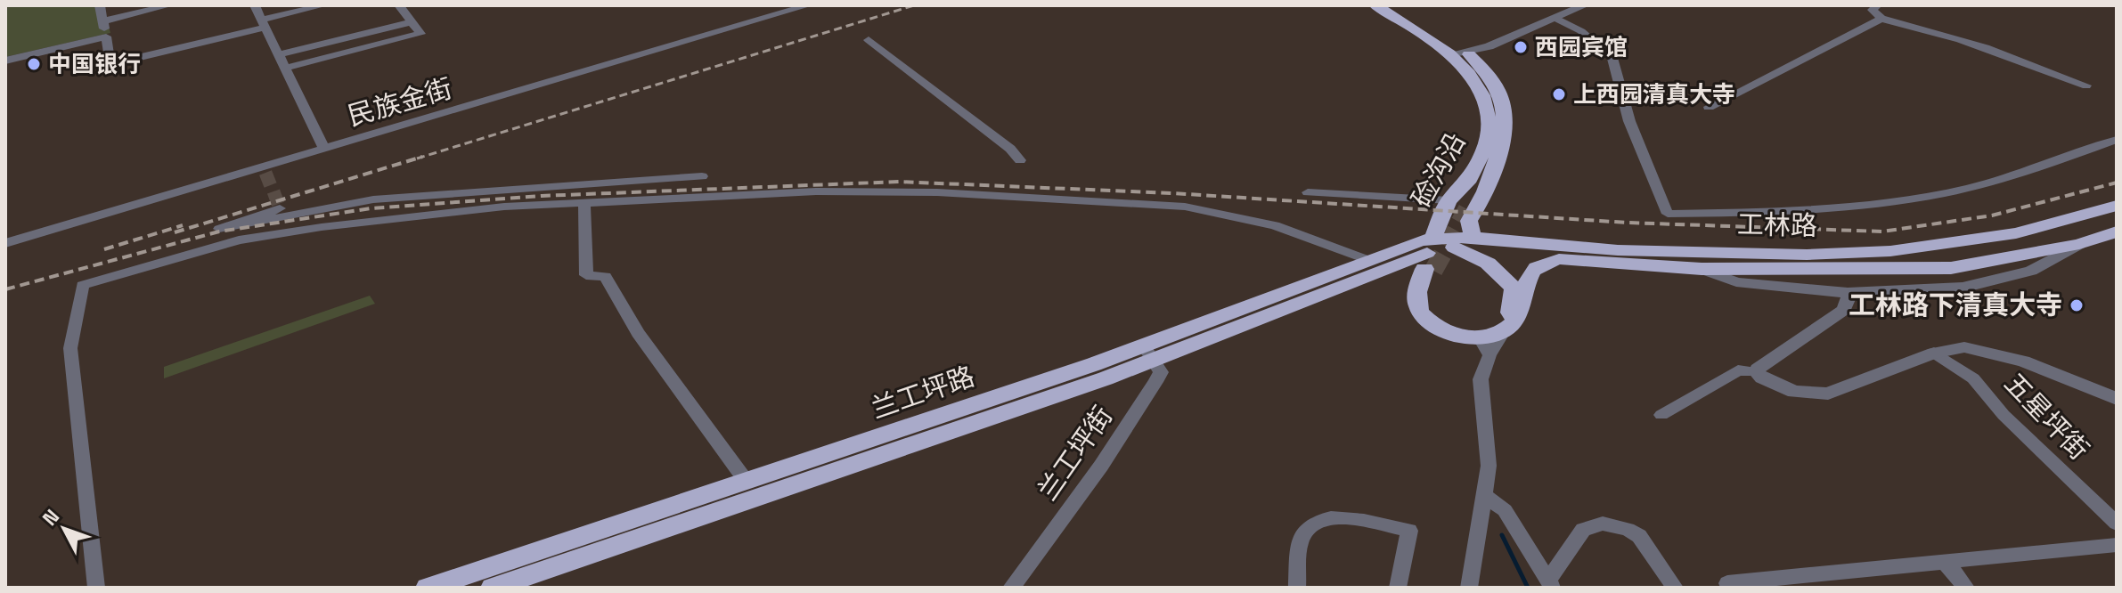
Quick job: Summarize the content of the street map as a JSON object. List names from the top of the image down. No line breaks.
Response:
{"streets":{"highway":["硷沟沿","工林路","兰工坪路"],"street":["民族金街","五星坪街","兰工坪街"]},"crossings":[["硷沟沿","工林路"],["硷沟沿","兰工坪路"],["工林路","兰工坪路"],["兰工坪路","兰工坪街"]],"places":["西园宾馆","中国银行","上西园清真大寺","工林路下清真大寺"],"north":"top left"}
